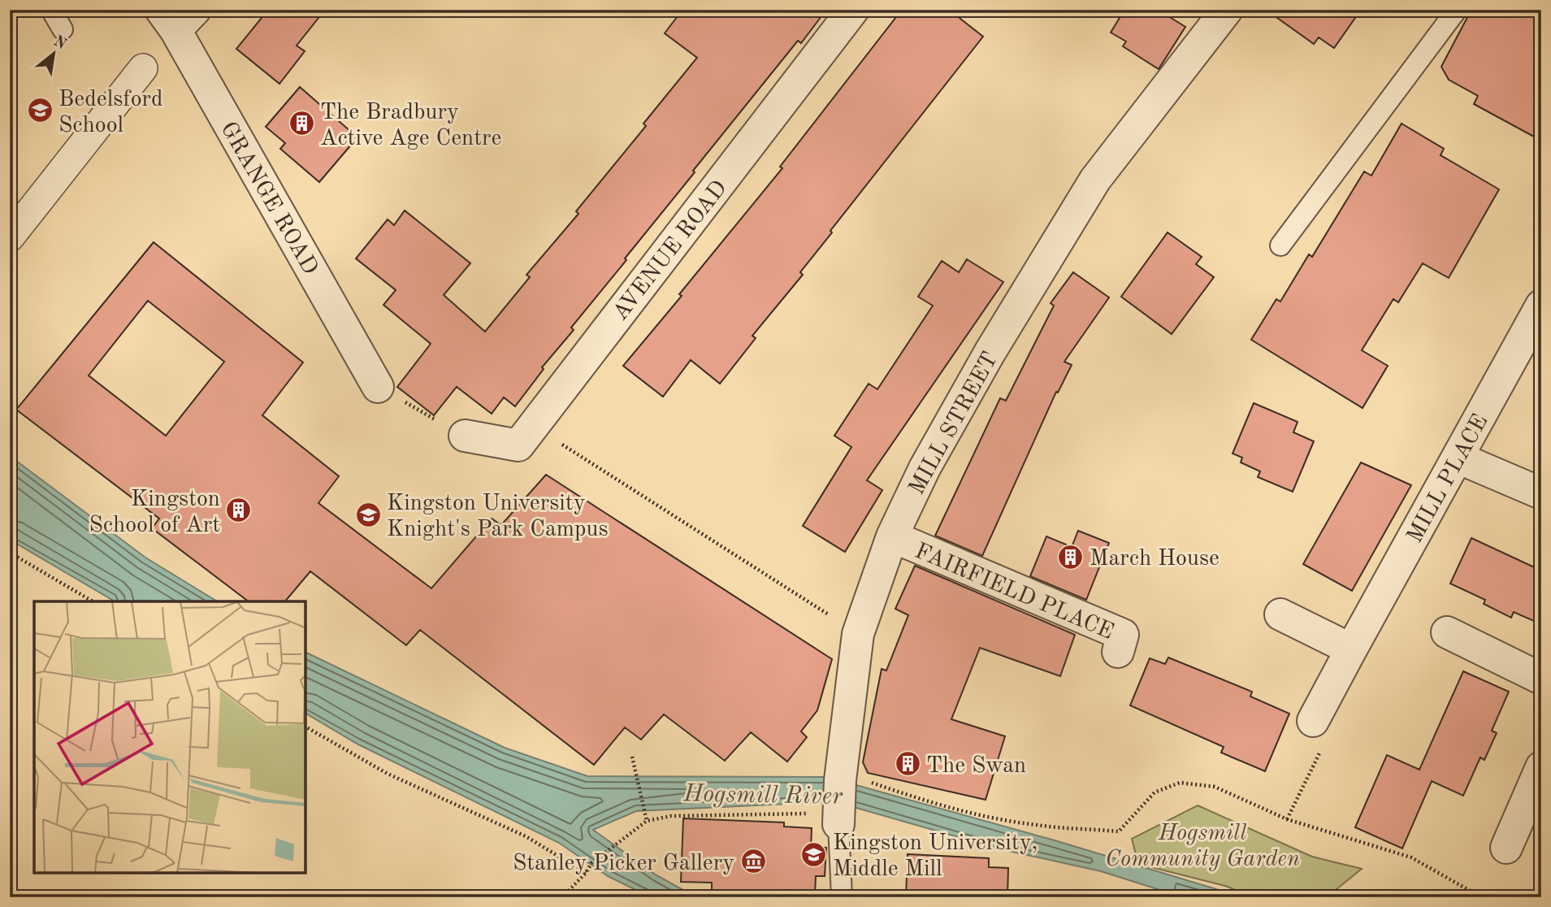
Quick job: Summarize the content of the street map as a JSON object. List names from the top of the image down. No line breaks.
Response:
{"streets":{"street":["GRANGE ROAD","AVENUE ROAD","MILL STREET","MILL PLACE","FAIRFIELD PLACE"]},"crossings":[["MILL STREET","FAIRFIELD PLACE"]],"water":["Hogsmill River"],"parks":["Hogsmill Community Garden"],"places":{"school or university":["Bedelsford School","Kingston University Knight's Park Campus","Kingston University, Middle Mill"],"building":["The Bradbury Active Age Centre","Kingston School of Art","March House","The Swan"],"museum":["Stanley Picker Gallery"]},"north":"top right"}
